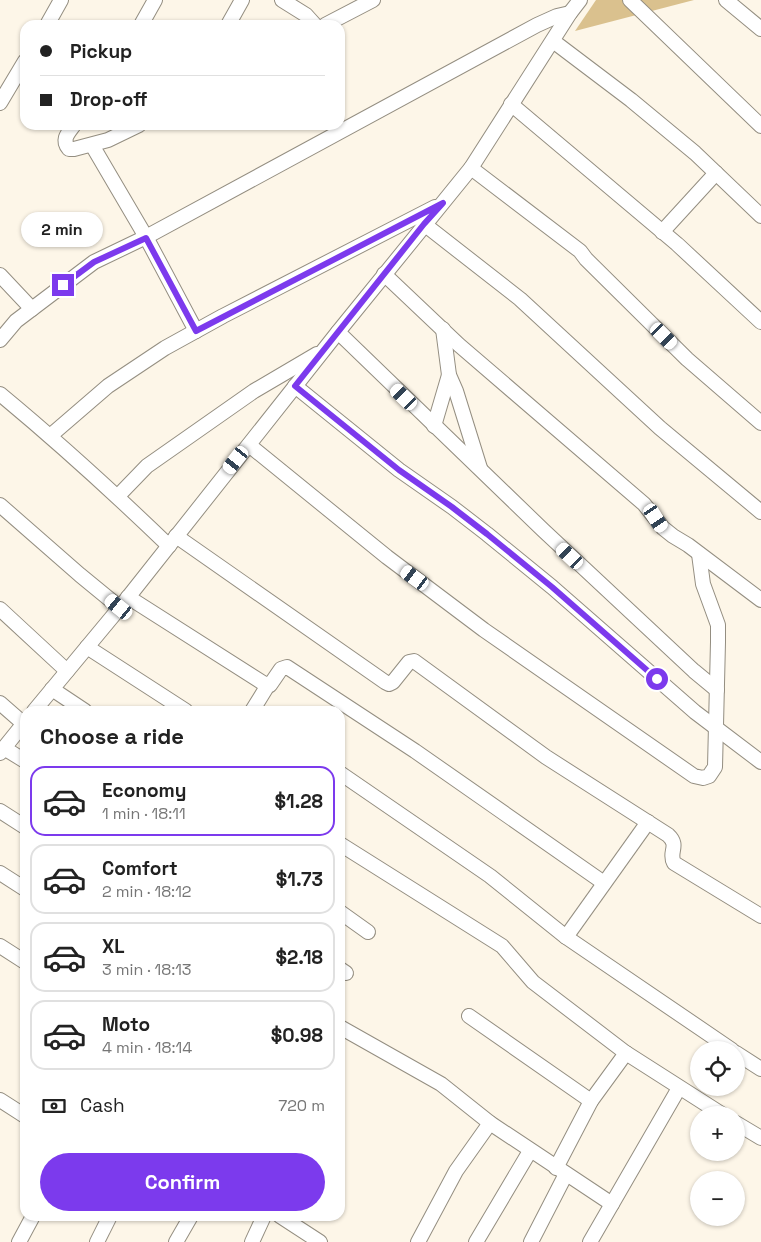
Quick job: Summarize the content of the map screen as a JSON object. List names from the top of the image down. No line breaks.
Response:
{"page":{"banner":["Pickup","Drop-off"],"bubble":"2 min","heading":"Choose a ride","list":[{"name":"Economy","note":"1 min · 18:11","value":"$1.28"},{"name":"Comfort","note":"2 min · 18:12","value":"$1.73"},{"name":"XL","note":"3 min · 18:13","value":"$2.18"},{"name":"Moto","note":"4 min · 18:14","value":"$0.98"}],"map_buttons":["+","−"],"pay":["Cash","720 m"],"buttons":"Confirm"}}
